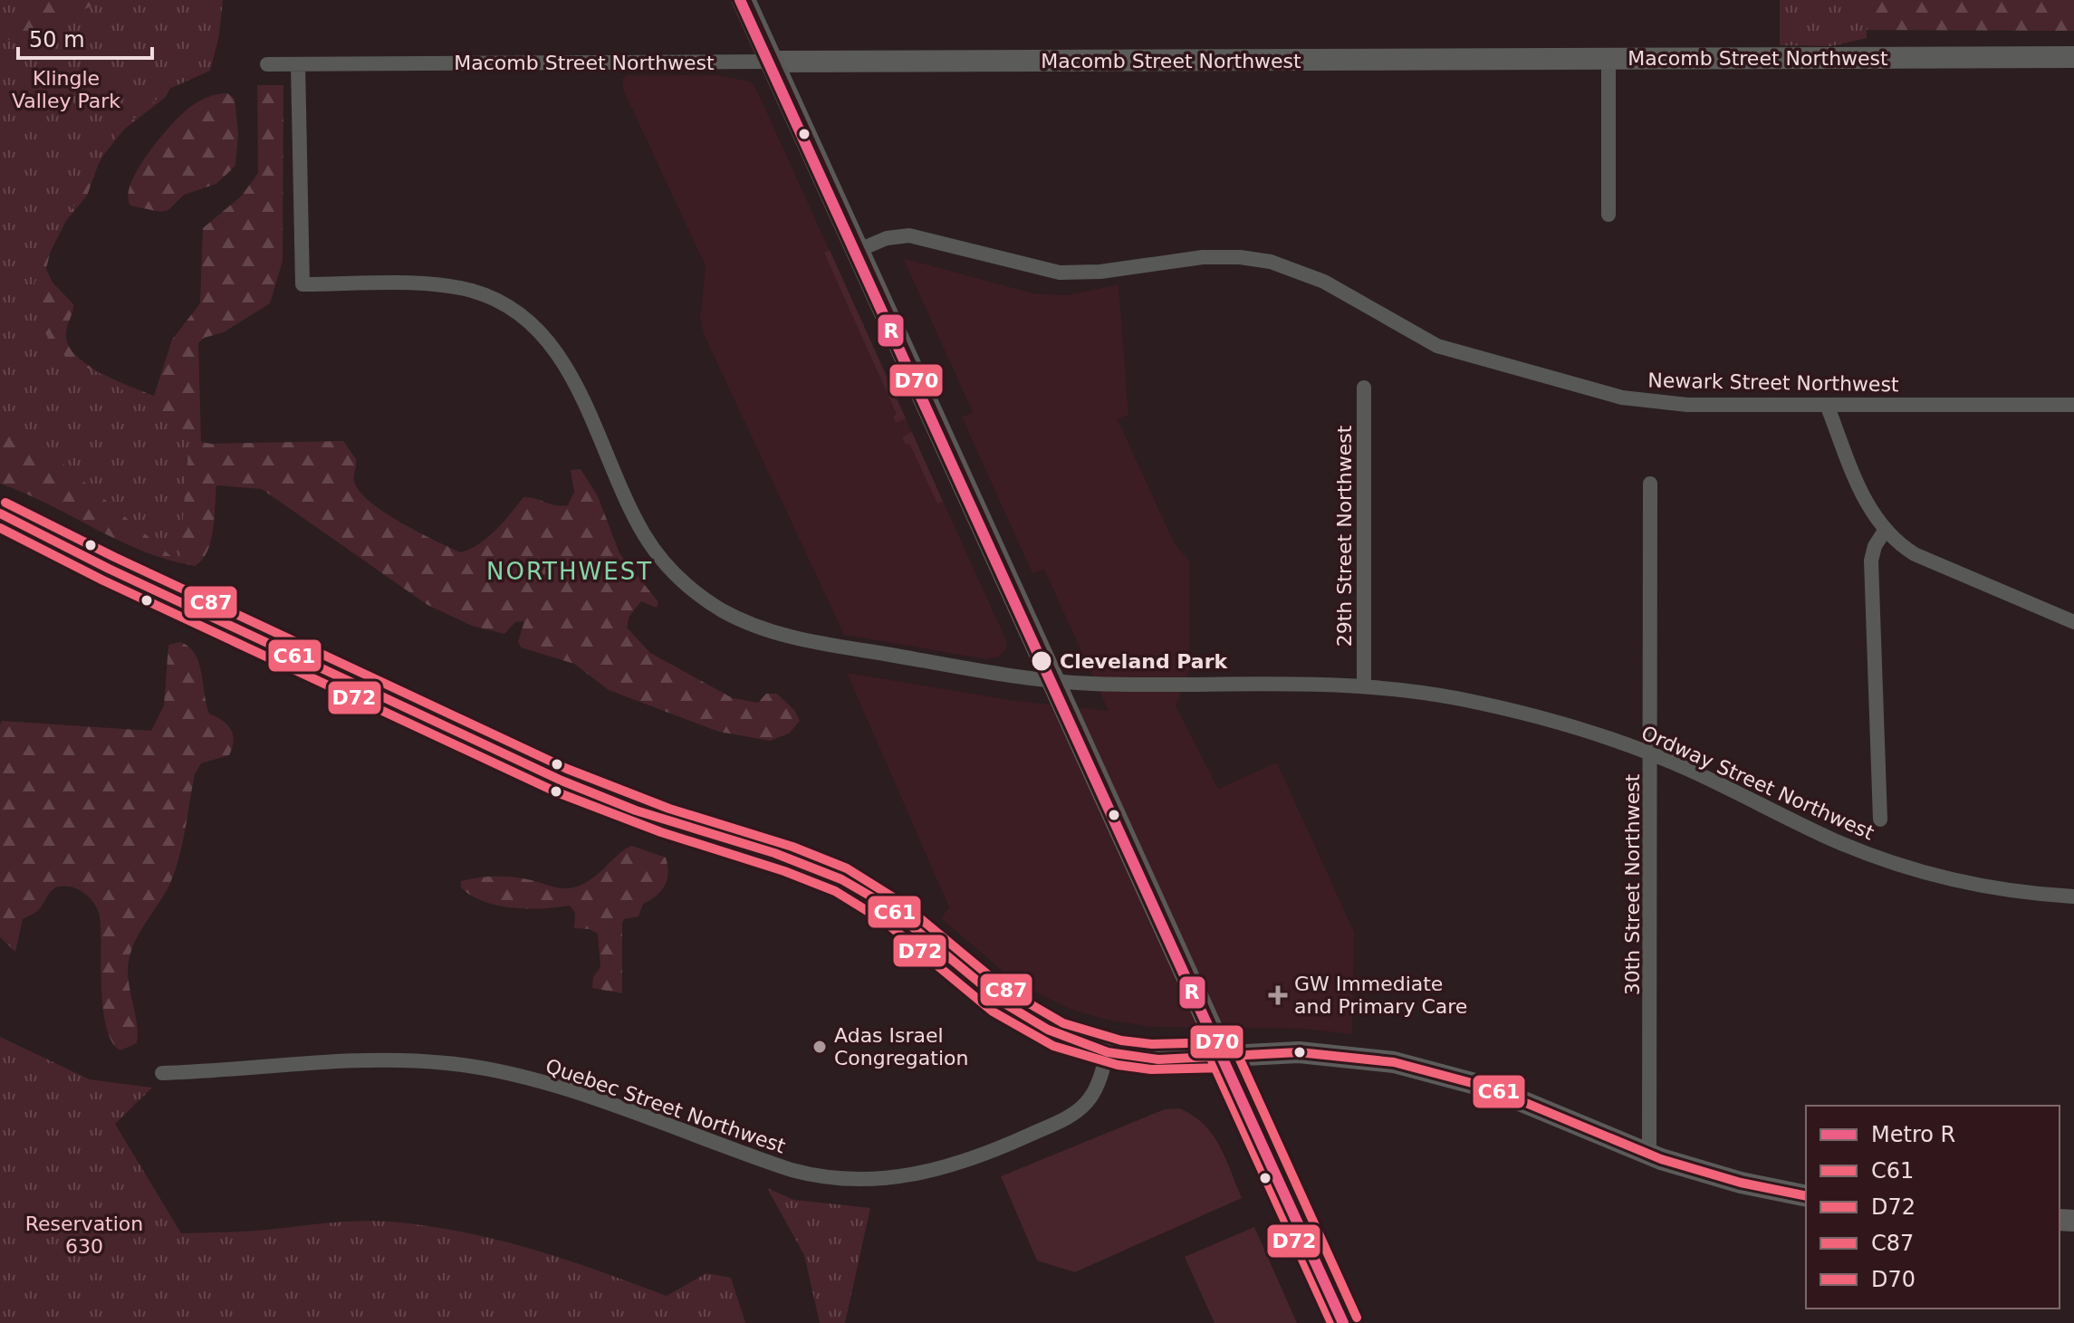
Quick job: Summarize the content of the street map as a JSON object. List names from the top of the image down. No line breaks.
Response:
{"streets":{"street":["Macomb Street Northwest","Newark Street Northwest","29th Street Northwest","Ordway Street Northwest","30th Street Northwest","Quebec Street Northwest"]},"crossings":[["Macomb Street Northwest","Ordway Street Northwest"],["29th Street Northwest","Ordway Street Northwest"],["Ordway Street Northwest","30th Street Northwest"]],"districts":["NORTHWEST"],"parks":["Klingle Valley Park","Reservation 630"],"places":{"other":["Cleveland Park","Adas Israel Congregation"],"health":["GW Immediate and Primary Care"]},"lines":["metro line R","transit line D70","transit line C87","transit line C61","transit line D72"],"legend":["Metro R","C61","D72","C87","D70"],"scale_bar":"50 m"}
